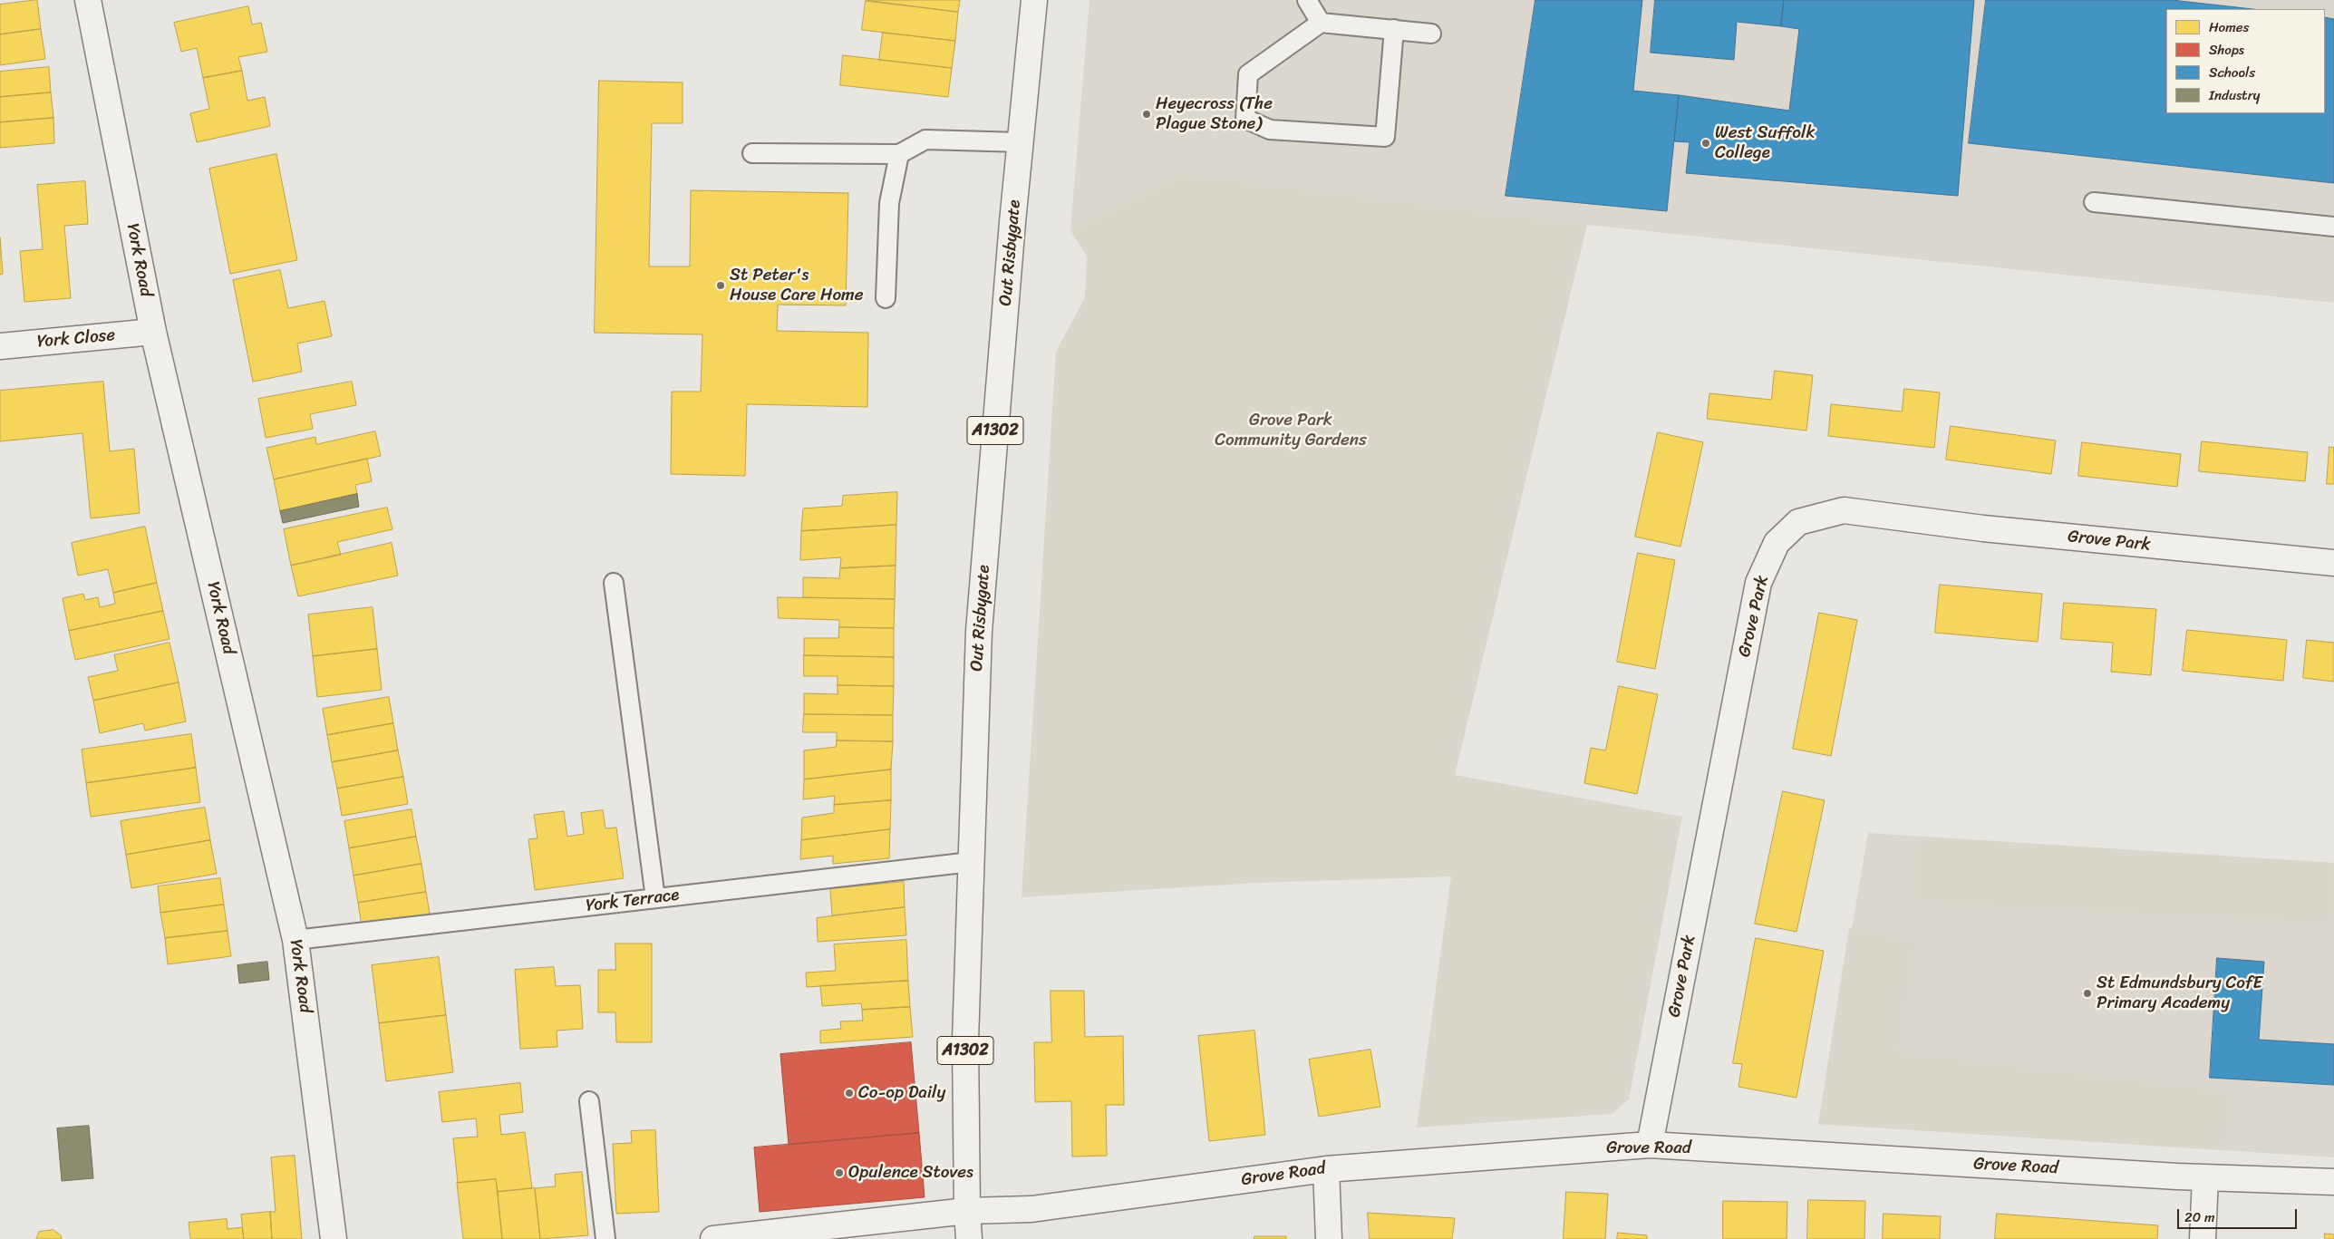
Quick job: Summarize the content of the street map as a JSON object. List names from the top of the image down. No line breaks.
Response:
{"streets":{"street":["Out Risbygate","York Road","York Close","A1302","Grove Park","Grove Road"],"lane":["York Terrace"]},"crossings":[["Out Risbygate","York Terrace"],["Out Risbygate","Grove Road"],["York Road","York Close"],["York Road","York Terrace"],["Grove Park","Grove Road"]],"parks":["Grove Park Community Gardens"],"places":["Heyecross (The Plague Stone)","West Suffolk College","St Peter's House Care Home","St Edmundsbury CofE Primary Academy","Co-op Daily","Opulence Stoves"],"legend":["Homes","Shops","Schools","Industry"],"scale_bar":"20 m"}
